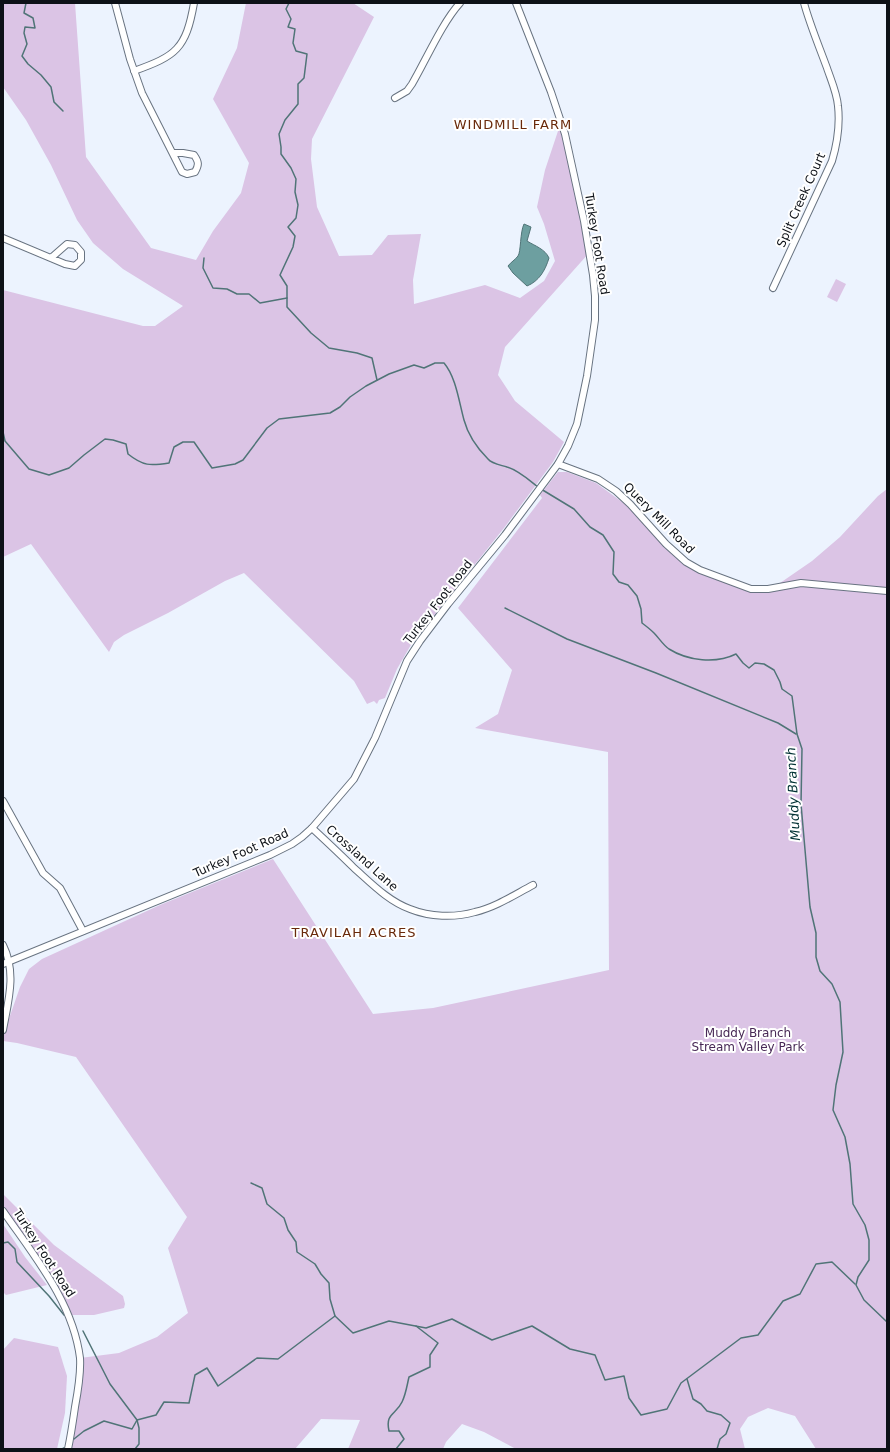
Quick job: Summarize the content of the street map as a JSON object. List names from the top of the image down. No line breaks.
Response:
{"streets":{"street":["Split Creek Court","Turkey Foot Road","Query Mill Road","Crossland Lane"]},"crossings":[["Turkey Foot Road","Query Mill Road"],["Turkey Foot Road","Crossland Lane"]],"districts":["WINDMILL FARM","TRAVILAH ACRES"],"water":["Muddy Branch"],"parks":["Muddy Branch Stream Valley Park"]}
